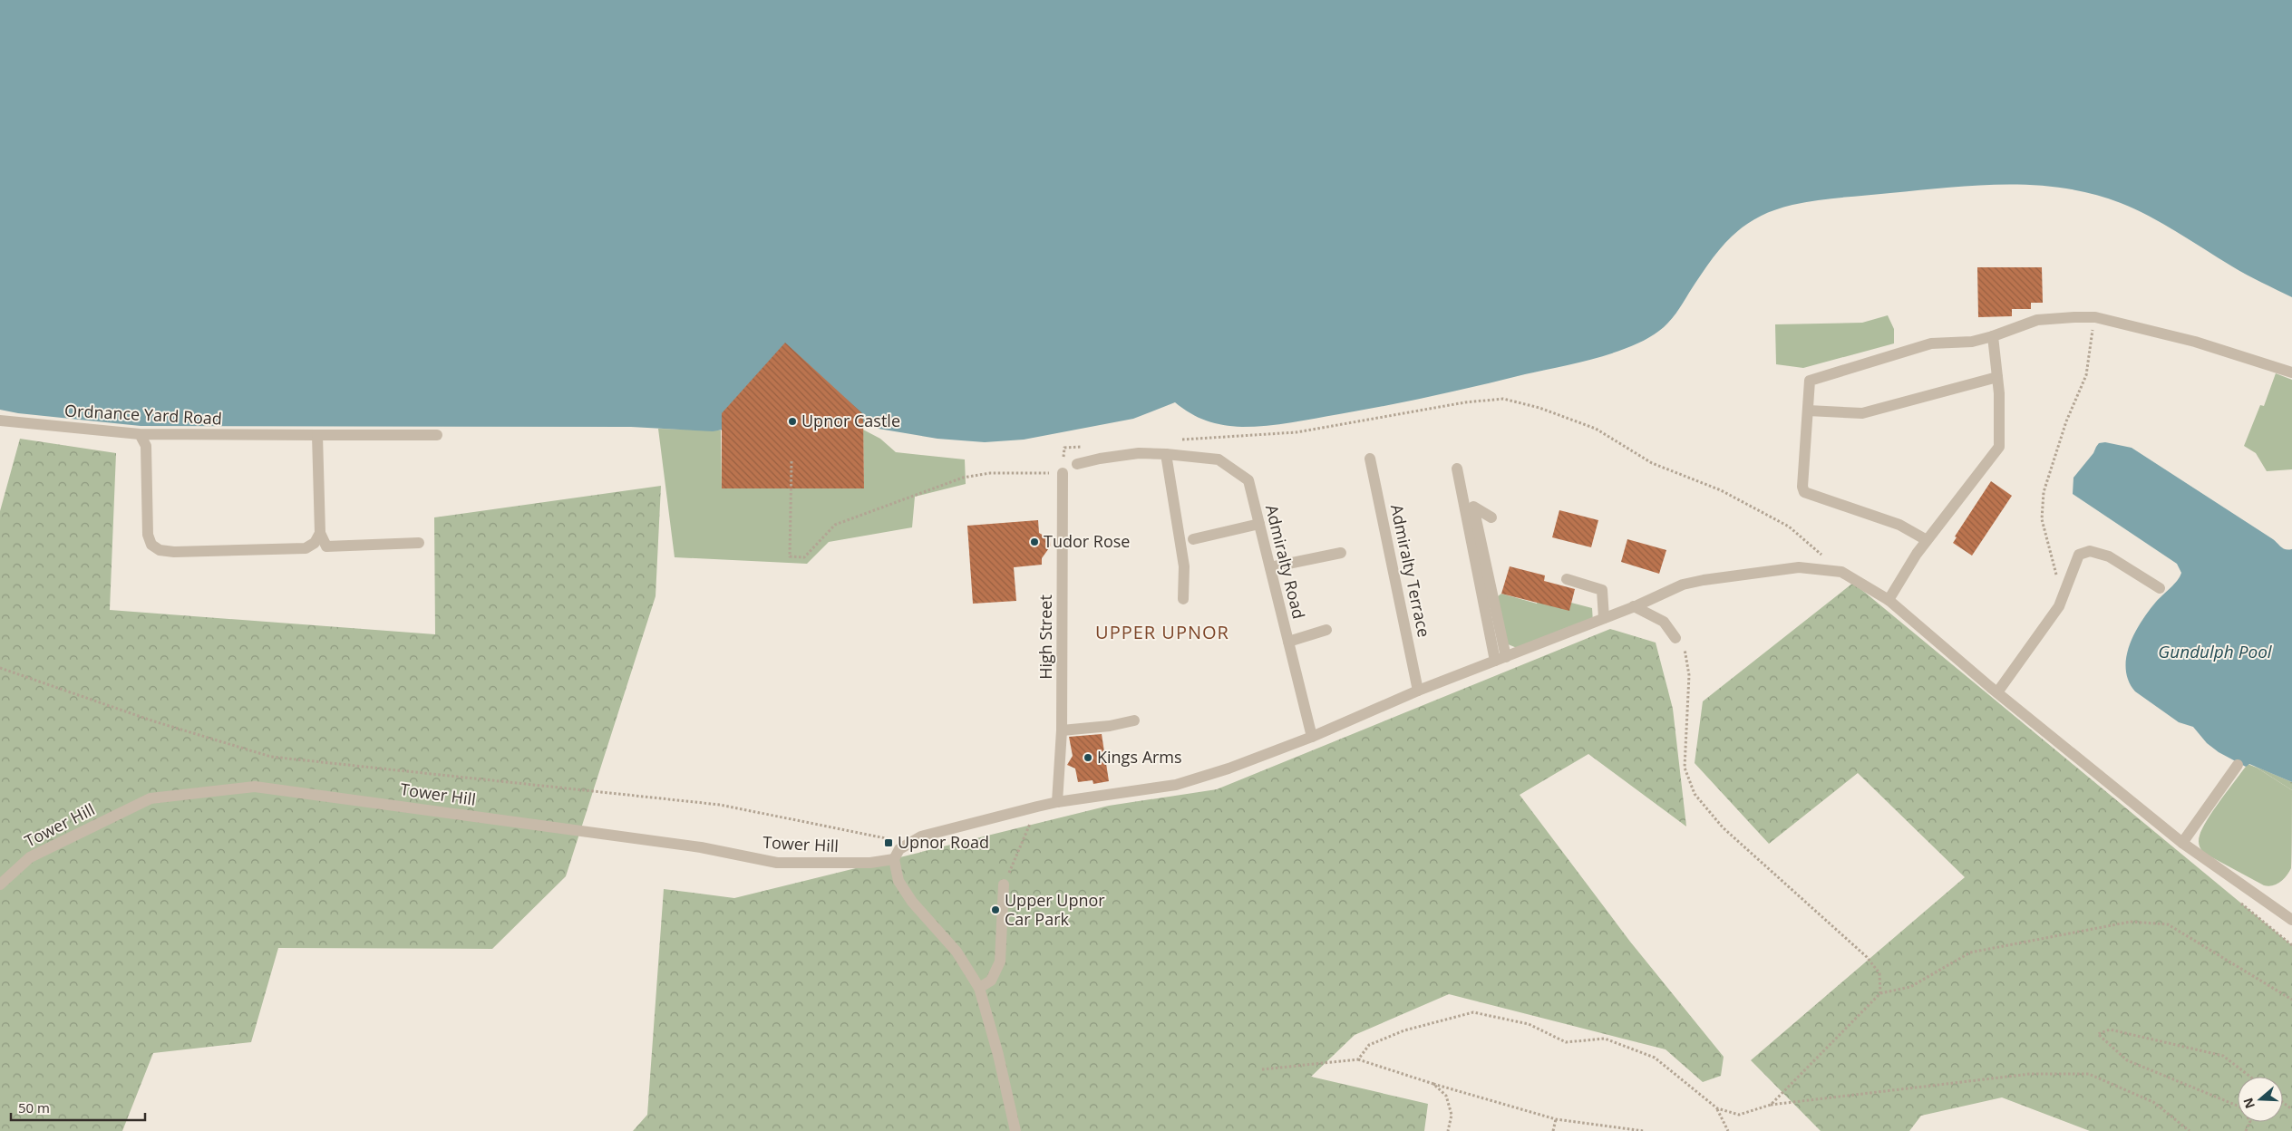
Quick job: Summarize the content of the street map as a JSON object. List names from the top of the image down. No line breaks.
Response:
{"streets":{"street":["Ordnance Yard Road","Admiralty Road","Admiralty Terrace","High Street","Tower Hill"]},"districts":["UPPER UPNOR"],"water":["Gundulph Pool"],"places":{"other":["Upnor Castle","Tudor Rose","Kings Arms","Upper Upnor Car Park"],"transit":["Upnor Road"]},"scale_bar":"50 m","north":"left"}
